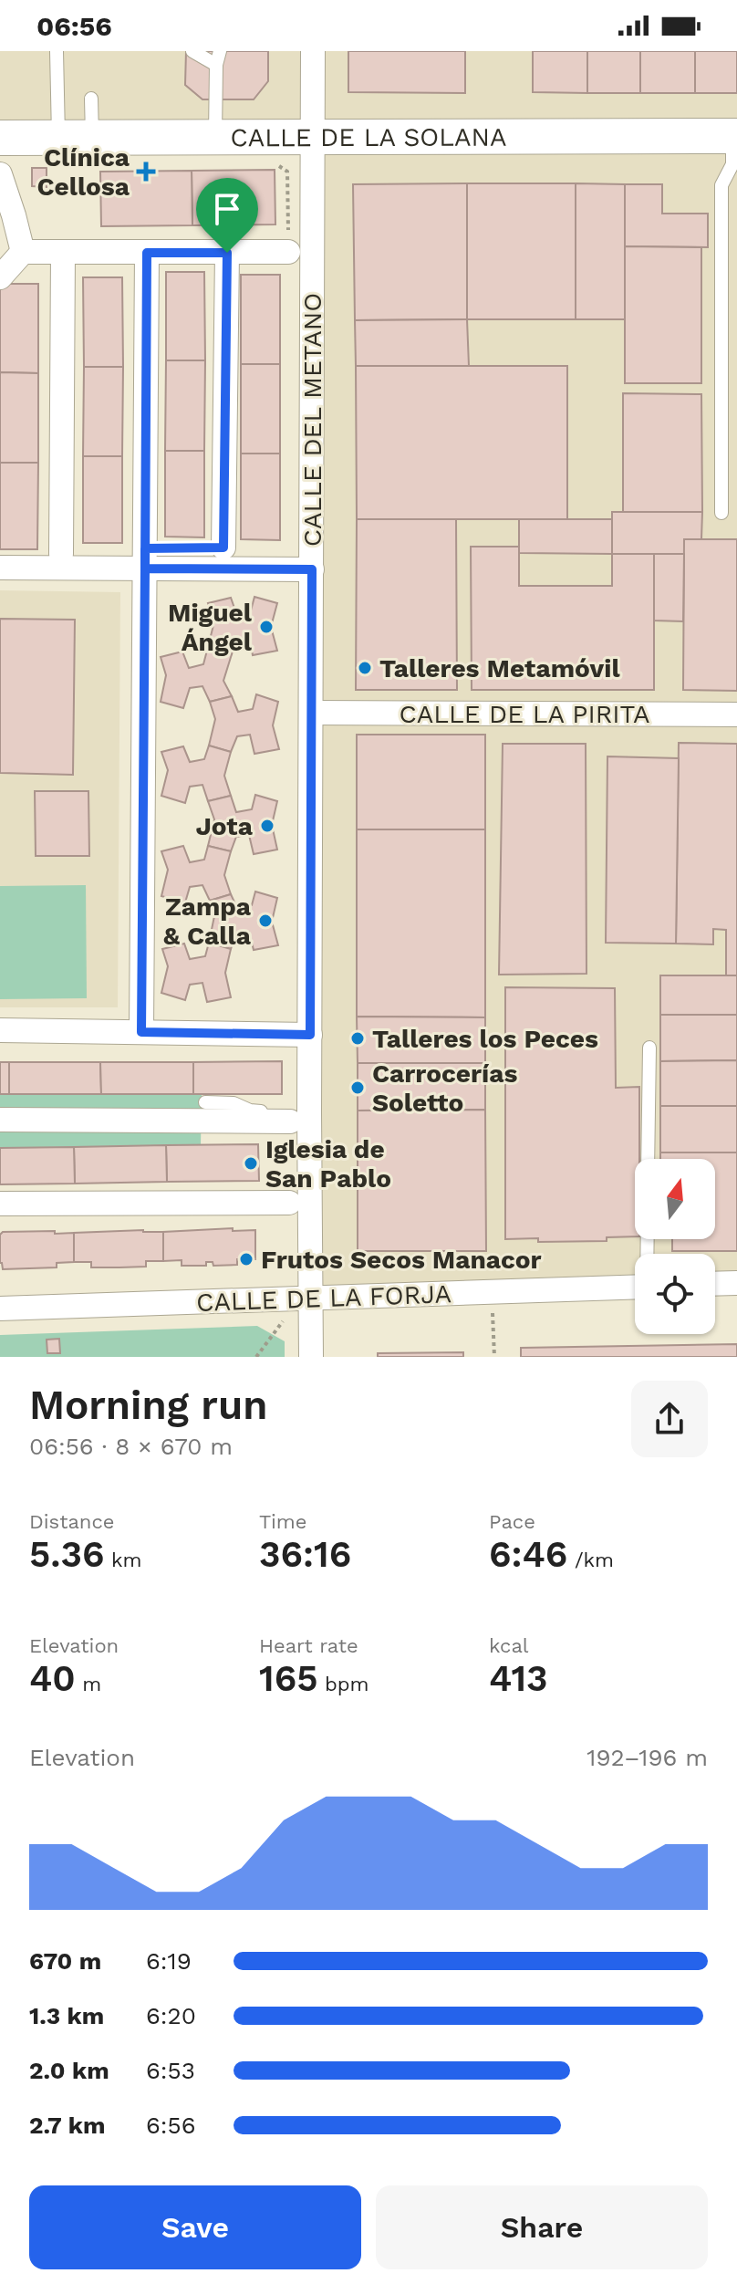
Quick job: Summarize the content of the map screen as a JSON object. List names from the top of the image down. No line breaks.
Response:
{"streets":{"street":["CALLE DE LA SOLANA","CALLE DEL METANO","CALLE DE LA PIRITA","CALLE DE LA FORJA"]},"crossings":[["CALLE DE LA SOLANA","CALLE DEL METANO"],["CALLE DEL METANO","CALLE DE LA PIRITA"],["CALLE DEL METANO","CALLE DE LA FORJA"]],"places":{"health":["Clínica Cellosa"],"other":["Miguel Ángel","Talleres Metamóvil","Jota","Zampa & Calla","Talleres los Peces","Carrocerías Soletto","Iglesia de San Pablo","Frutos Secos Manacor"]},"north":"top","page":{"status":"06:56","heading":["Morning run","06:56 · 8 × 670 m"],"stats":[["Distance","5.36 km"],["Time","36:16"],["Pace","6:46 /km"],["Elevation","40 m"],["Heart rate","165 bpm"],["kcal","413"]],"chart":["Elevation","192–196 m"],"list":[{"name":"670 m","note":"6:19"},{"name":"1.3 km","note":"6:20"},{"name":"2.0 km","note":"6:53"},{"name":"2.7 km","note":"6:56"}],"buttons":["Save","Share"]}}
